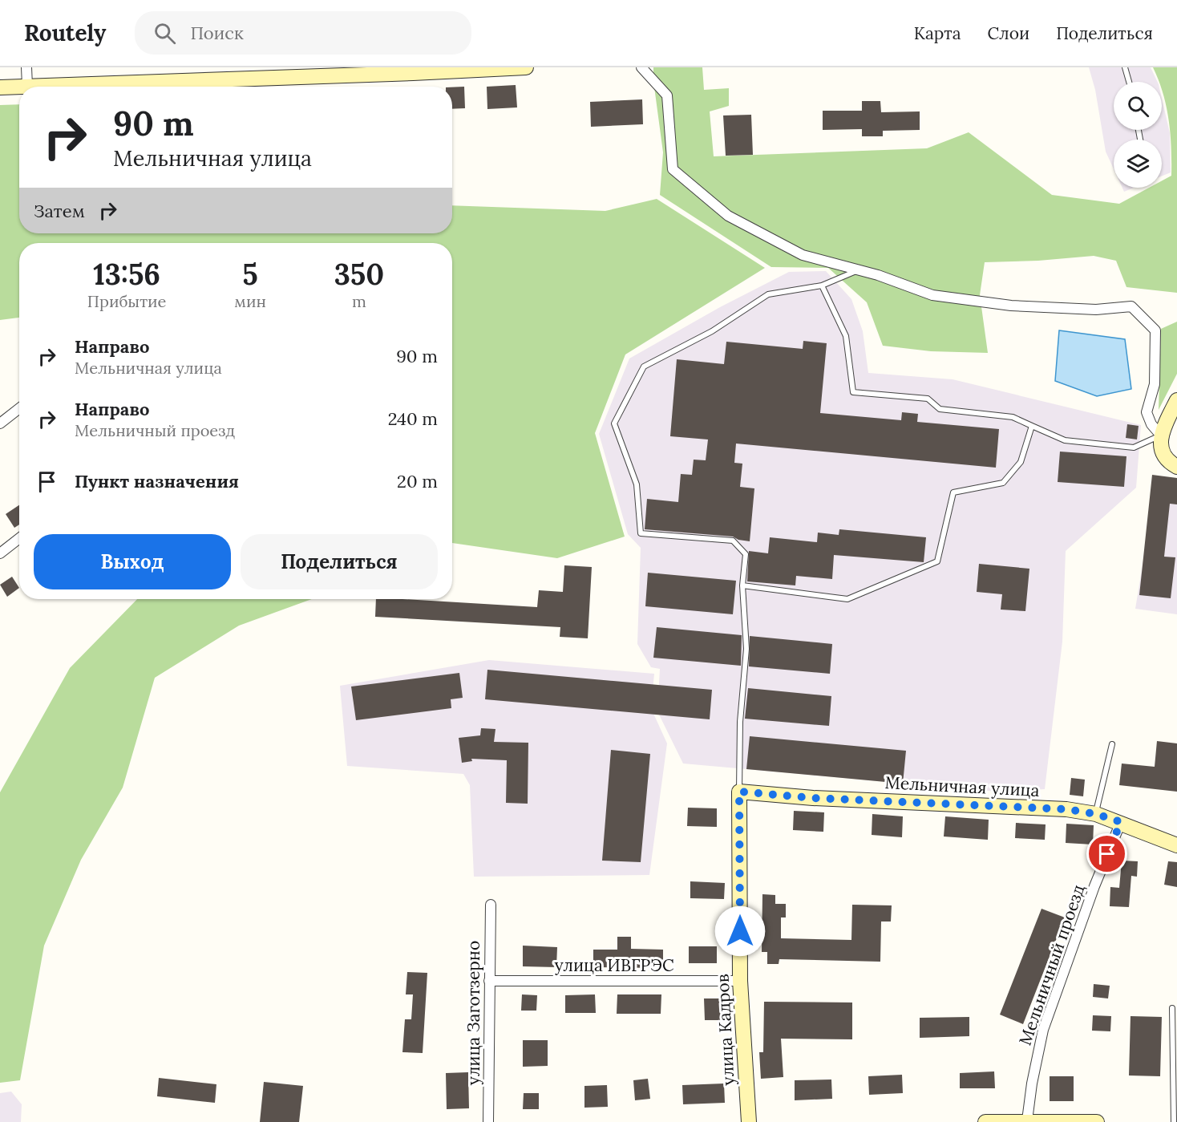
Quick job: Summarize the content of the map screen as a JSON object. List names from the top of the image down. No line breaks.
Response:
{"streets":{"street":["Мельничная улица","Мельничный проезд","улица ИВГРЭС","улица Заготзерно","улица Кадров"]},"crossings":[["Мельничная улица","Мельничный проезд"],["Мельничная улица","улица Кадров"],["улица ИВГРЭС","улица Заготзерно"],["улица ИВГРЭС","улица Кадров"]],"page":{"header":"Routely","search":"Поиск","nav":["Карта","Слои","Поделиться"],"turn":["90 m","Мельничная улица"],"then":"Затем","eta":["13:56","Прибытие","5","мин","350","m"],"list":[{"name":"Направо","note":"Мельничная улица","value":"90 m"},{"name":"Направо","note":"Мельничный проезд","value":"240 m"},{"name":"Пункт назначения","value":"20 m"}],"buttons":["Выход","Поделиться"]}}
